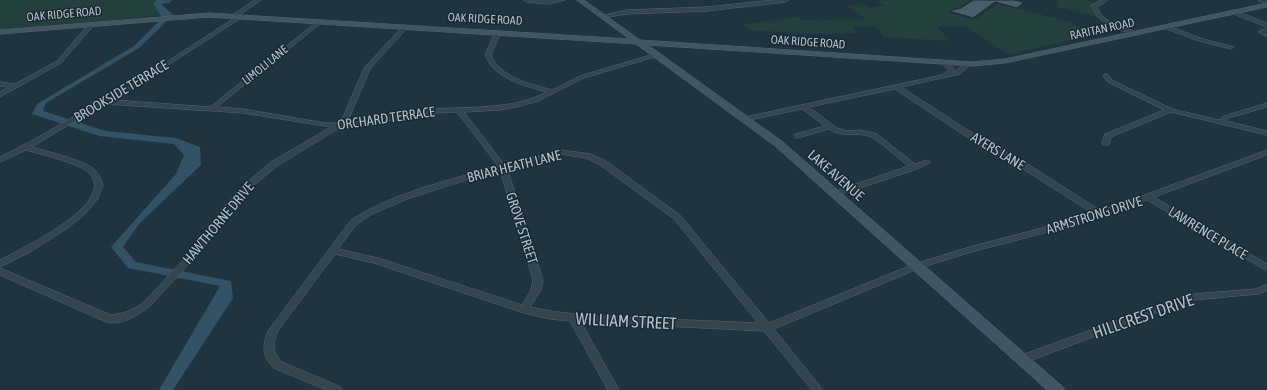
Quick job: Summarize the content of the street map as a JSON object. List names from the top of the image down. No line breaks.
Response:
{"streets":{"street":["OAK RIDGE ROAD","RARITAN ROAD","LIMOLI LANE","BROOKSIDE TERRACE","ORCHARD TERRACE","AYERS LANE","BRIAR HEATH LANE","LAKE AVENUE","ARMSTRONG DRIVE","HAWTHORNE DRIVE","GROVE STREET","LAWRENCE PLACE","HILLCREST DRIVE","WILLIAM STREET"]},"crossings":[["OAK RIDGE ROAD","RARITAN ROAD"],["OAK RIDGE ROAD","LIMOLI LANE"],["OAK RIDGE ROAD","BROOKSIDE TERRACE"],["OAK RIDGE ROAD","LAKE AVENUE"],["OAK RIDGE ROAD","HAWTHORNE DRIVE"],["RARITAN ROAD","AYERS LANE"],["RARITAN ROAD","LAKE AVENUE"],["LIMOLI LANE","ORCHARD TERRACE"],["BROOKSIDE TERRACE","ORCHARD TERRACE"],["ORCHARD TERRACE","LAKE AVENUE"],["ORCHARD TERRACE","HAWTHORNE DRIVE"],["ORCHARD TERRACE","GROVE STREET"],["AYERS LANE","ARMSTRONG DRIVE"],["BRIAR HEATH LANE","GROVE STREET"],["BRIAR HEATH LANE","WILLIAM STREET"],["LAKE AVENUE","ARMSTRONG DRIVE"],["LAKE AVENUE","HILLCREST DRIVE"],["LAKE AVENUE","WILLIAM STREET"],["ARMSTRONG DRIVE","LAWRENCE PLACE"],["ARMSTRONG DRIVE","WILLIAM STREET"],["GROVE STREET","WILLIAM STREET"]]}
